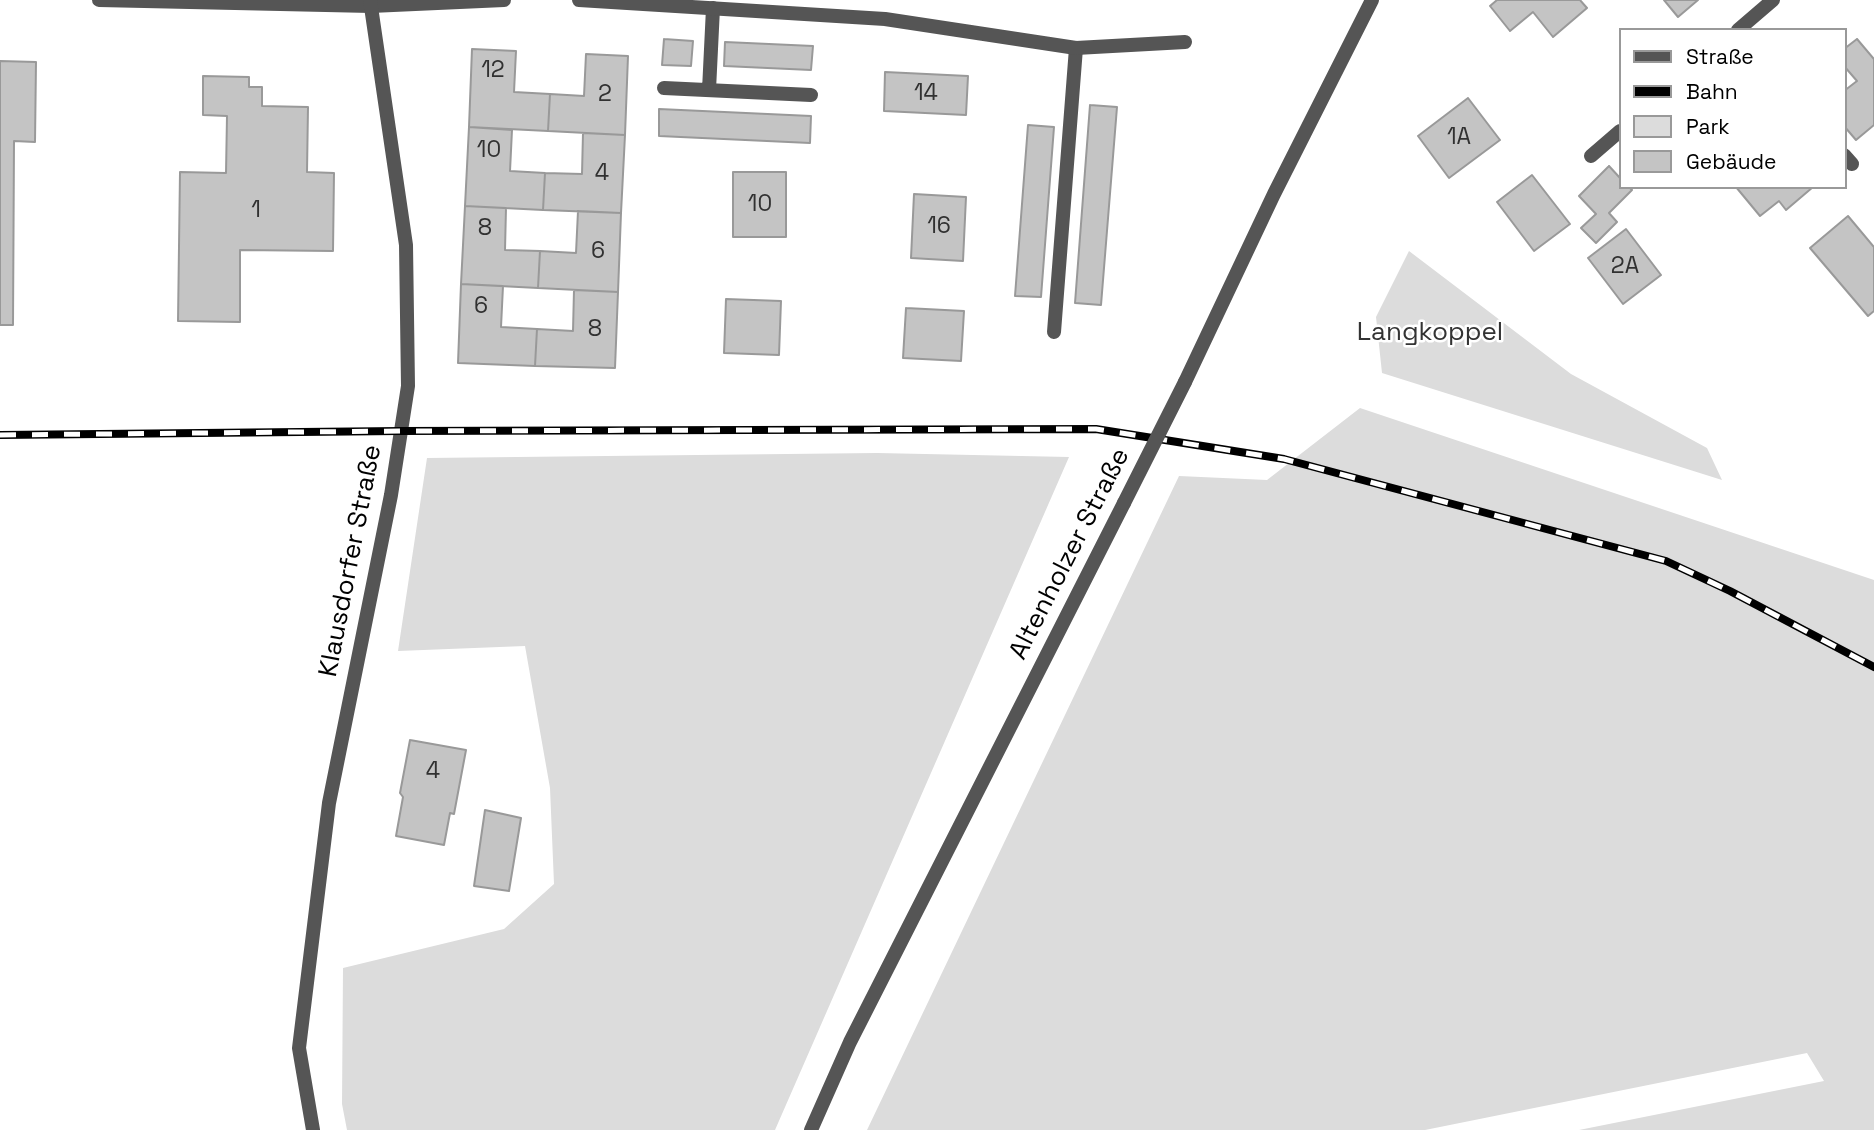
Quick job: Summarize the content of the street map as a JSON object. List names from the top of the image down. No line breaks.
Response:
{"streets":{"street":["Altenholzer Straße","Klausdorfer Straße"]},"parks":["Langkoppel"],"house_numbers":["12","14","2","1A","10","4","10","1","16","8","6","2A","6","8","4"],"legend":["Straße","Bahn","Park","Gebäude"]}
